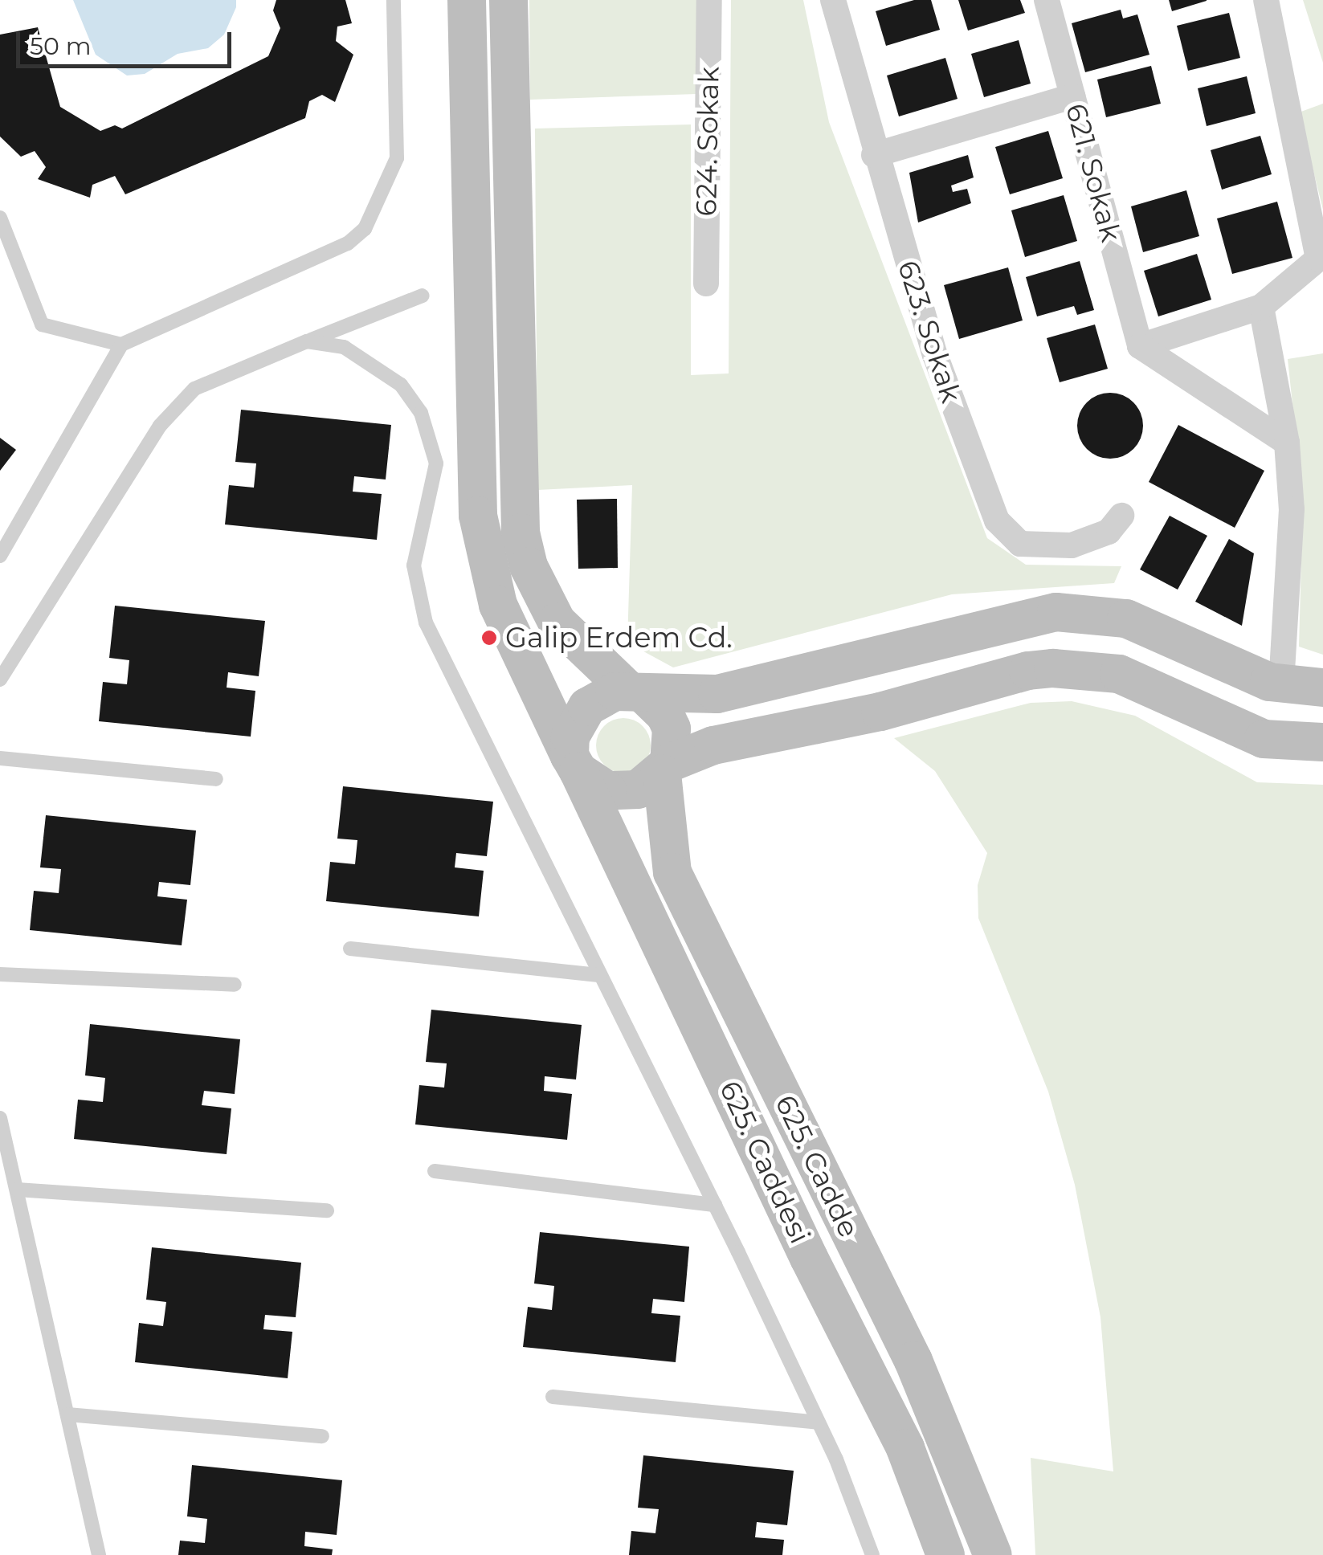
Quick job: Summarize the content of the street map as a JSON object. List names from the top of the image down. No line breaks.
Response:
{"streets":{"main road":["625. Caddesi","625. Cadde"],"street":["624. Sokak","621. Sokak","623. Sokak"]},"crossings":[["625. Caddesi","625. Cadde"]],"places":["Galip Erdem Cd."],"scale_bar":"50 m"}
